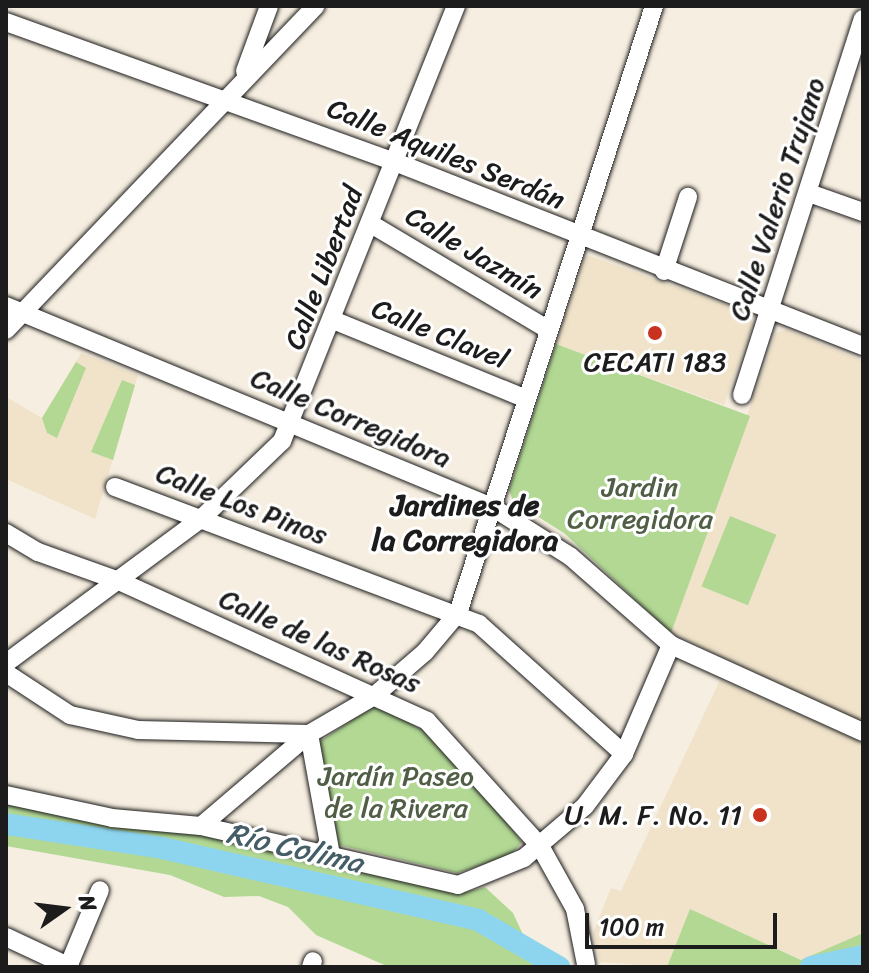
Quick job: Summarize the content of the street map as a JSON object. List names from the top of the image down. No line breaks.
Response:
{"streets":{"street":["Calle Aquiles Serdán","Calle Valerio Trujano","Calle Jazmín","Calle Libertad","Calle Clavel","Calle Corregidora","Calle Los Pinos","Calle de las Rosas"]},"crossings":[["Calle Aquiles Serdán","Calle Valerio Trujano"],["Calle Aquiles Serdán","Calle Libertad"],["Calle Jazmín","Calle Libertad"],["Calle Libertad","Calle Clavel"],["Calle Libertad","Calle Corregidora"],["Calle Libertad","Calle Los Pinos"],["Calle Libertad","Calle de las Rosas"]],"districts":["Jardines de la Corregidora"],"water":["Río Colima"],"parks":["Jardin Corregidora","Jardín Paseo de la Rivera"],"places":["CECATI 183","U. M. F. No. 11"],"scale_bar":"100 m","north":"right"}
